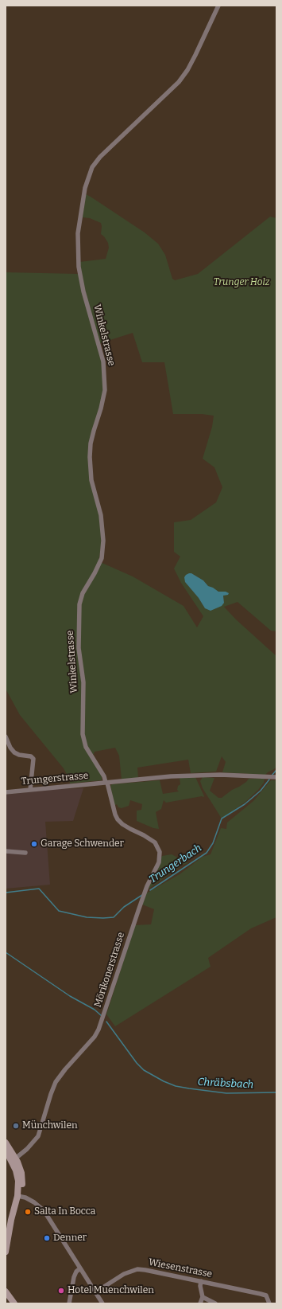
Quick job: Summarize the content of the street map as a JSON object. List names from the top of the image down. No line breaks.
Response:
{"streets":{"street":["Winkelstrasse","Trungerstrasse","Mörikonerstrasse","Wiesenstrasse"]},"crossings":[["Winkelstrasse","Mörikonerstrasse"],["Trungerstrasse","Mörikonerstrasse"]],"water":["Trungerbach","Chräbsbach"],"parks":["Trunger Holz"],"places":["Garage Schwender","Münchwilen","Salta In Bocca","Denner","Hotel Muenchwilen"]}
